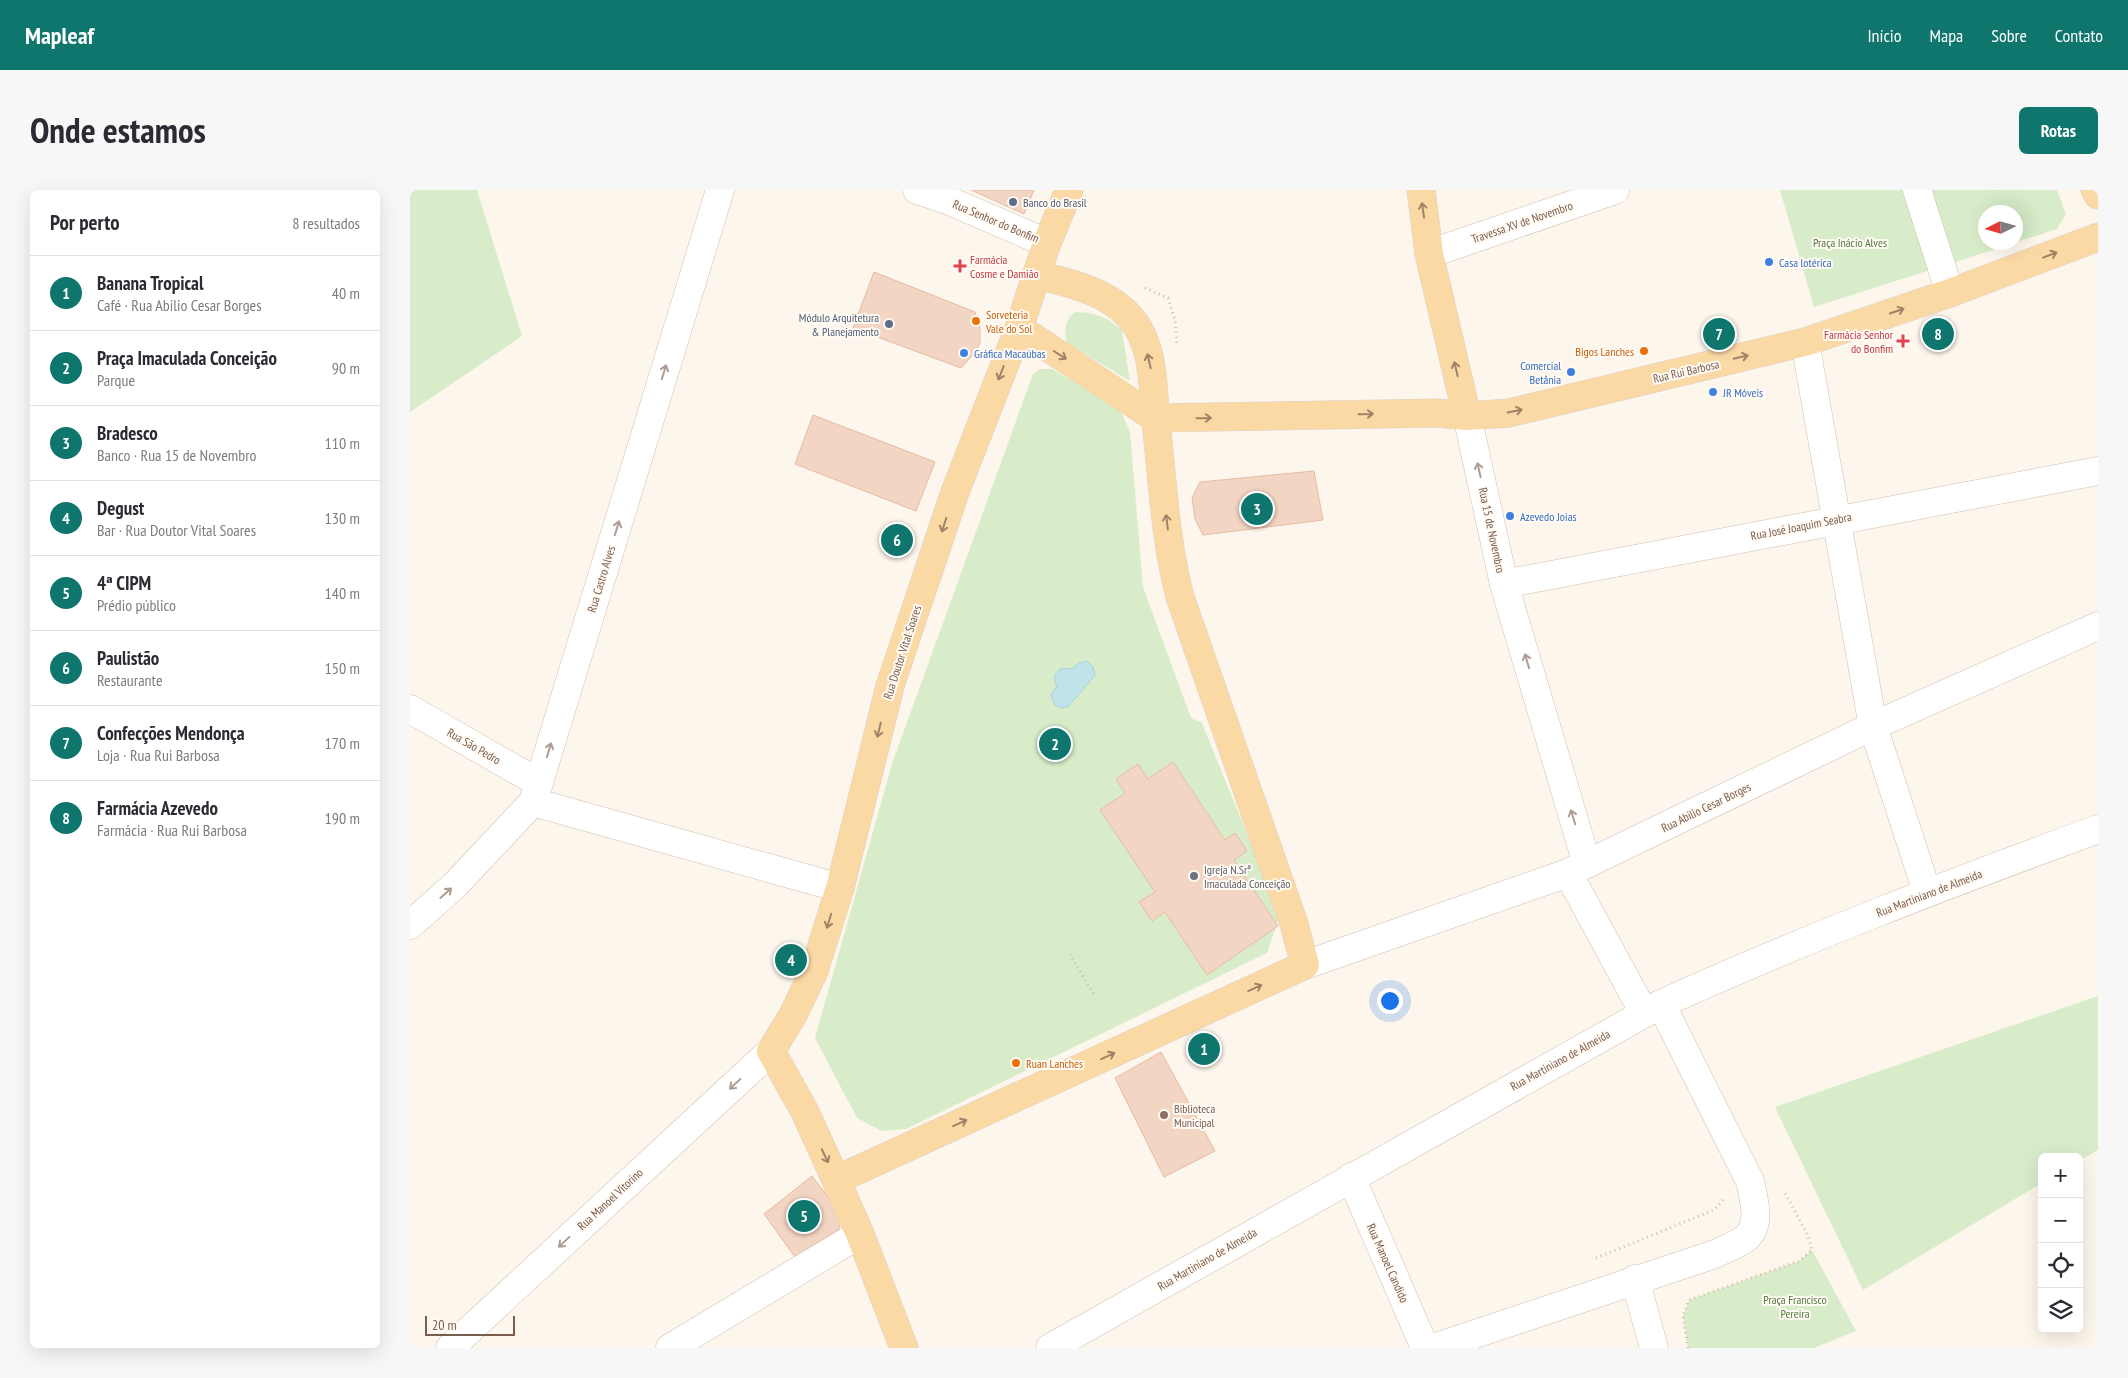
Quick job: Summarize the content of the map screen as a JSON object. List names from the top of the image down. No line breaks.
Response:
{"streets":{"main road":["Rua Rui Barbosa","Rua 15 de Novembro","Rua Doutor Vital Soares"],"street":["Rua Senhor do Bonfim","Travessa XV de Novembro","Rua José Joaquim Seabra","Rua Castro Alves","Rua São Pedro","Rua Abilio Cesar Borges","Rua Martiniano de Almeida","Rua Manoel Vitorino","Rua Manoel Candido"]},"crossings":[["Rua Senhor do Bonfim","Rua Doutor Vital Soares"],["Travessa XV de Novembro","Rua 15 de Novembro"],["Rua Rui Barbosa","Rua 15 de Novembro"],["Rua José Joaquim Seabra","Rua 15 de Novembro"],["Rua 15 de Novembro","Rua Abilio Cesar Borges"],["Rua 15 de Novembro","Rua Martiniano de Almeida"],["Rua Castro Alves","Rua São Pedro"],["Rua Doutor Vital Soares","Rua São Pedro"],["Rua Doutor Vital Soares","Rua Manoel Vitorino"],["Rua Martiniano de Almeida","Rua Manoel Candido"]],"one_way":["Rua Rui Barbosa","Rua 15 de Novembro","Rua Castro Alves","Rua Doutor Vital Soares"],"parks":["Praça Inácio Alves","Praça Francisco Pereira"],"places":{"other":["Banco do Brasil","Casa lotérica","Sorveteria Vale do Sol","Módulo Arquitetura & Planejamento","Bigos Lanches","Gráfica Macaúbas","Comercial Betânia","JR Móveis","Azevedo Joias","Igreja N.Srª Imaculada Conceição","Ruan Lanches","Biblioteca Municipal"],"health":["Farmácia Cosme e Damião","Farmácia Senhor do Bonfim"]},"scale_bar":"20 m","north":"left","page":{"header":"Mapleaf","nav":["Início","Mapa","Sobre","Contato"],"title":"Onde estamos","buttons":"Rotas","heading":["Por perto","8 resultados"],"list":[{"mark":"1","name":"Banana Tropical","note":"Café · Rua Abilio Cesar Borges","value":"40 m"},{"mark":"2","name":"Praça Imaculada Conceição","note":"Parque","value":"90 m"},{"mark":"3","name":"Bradesco","note":"Banco · Rua 15 de Novembro","value":"110 m"},{"mark":"4","name":"Degust","note":"Bar · Rua Doutor Vital Soares","value":"130 m"},{"mark":"5","name":"4ª CIPM","note":"Prédio público","value":"140 m"},{"mark":"6","name":"Paulistão","note":"Restaurante","value":"150 m"},{"mark":"7","name":"Confecções Mendonça","note":"Loja · Rua Rui Barbosa","value":"170 m"},{"mark":"8","name":"Farmácia Azevedo","note":"Farmácia · Rua Rui Barbosa","value":"190 m"}],"pins":["7","8","3","6","2","4","1","5"],"map_buttons":["+","−"],"scale":"20 m"}}
